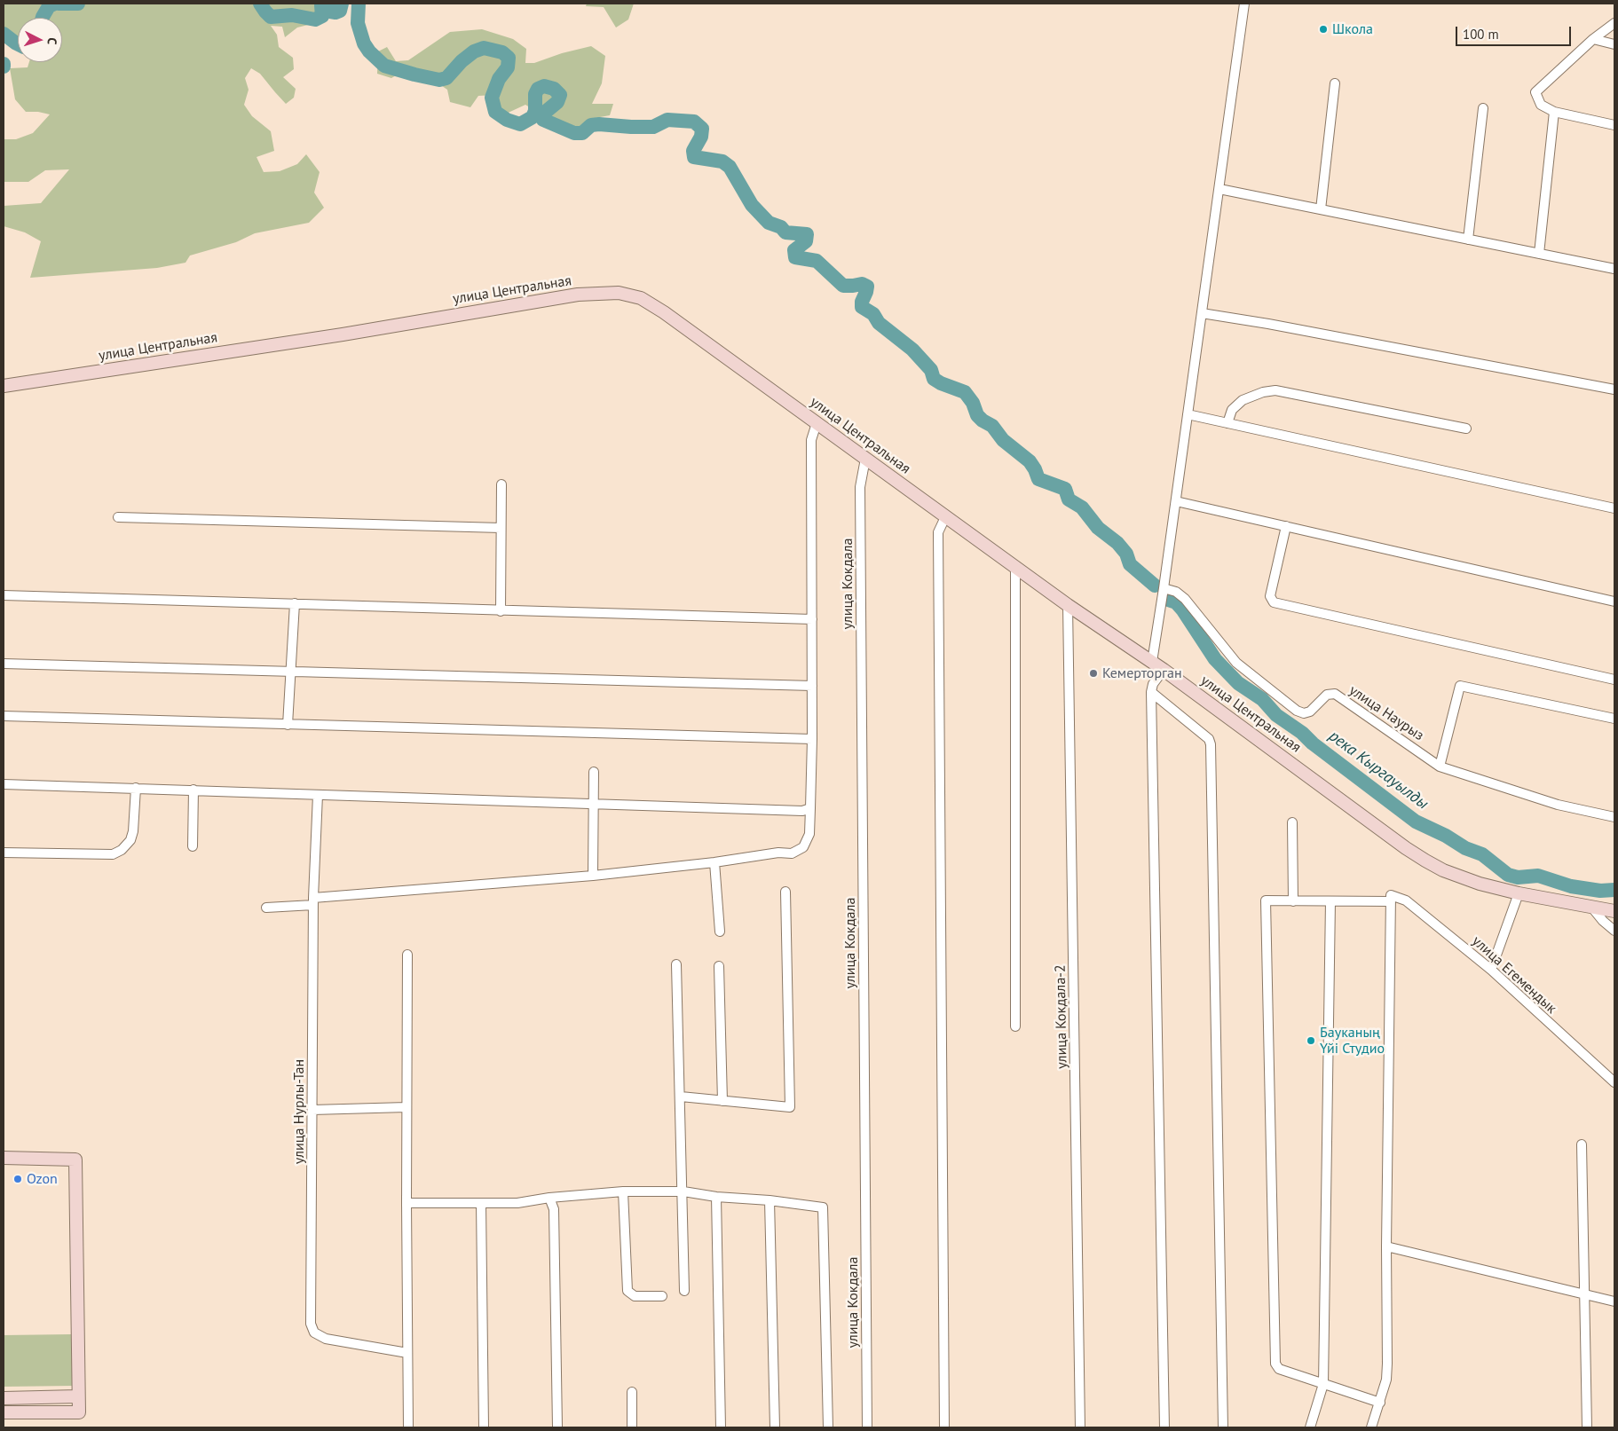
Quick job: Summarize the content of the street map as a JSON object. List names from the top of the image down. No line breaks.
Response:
{"streets":{"main road":["улица Центральная"],"street":["улица Кокдала","улица Наурыз","улица Егемендык","улица Кокдала-2","улица Нурлы-Тан"]},"crossings":[["улица Центральная","улица Кокдала"],["улица Центральная","улица Кокдала-2"]],"water":["река Кыргауылды"],"places":["Школа","Кемерторган","Бауканың Үйі Студио","Ozon"],"scale_bar":"100 m","north":"right"}
